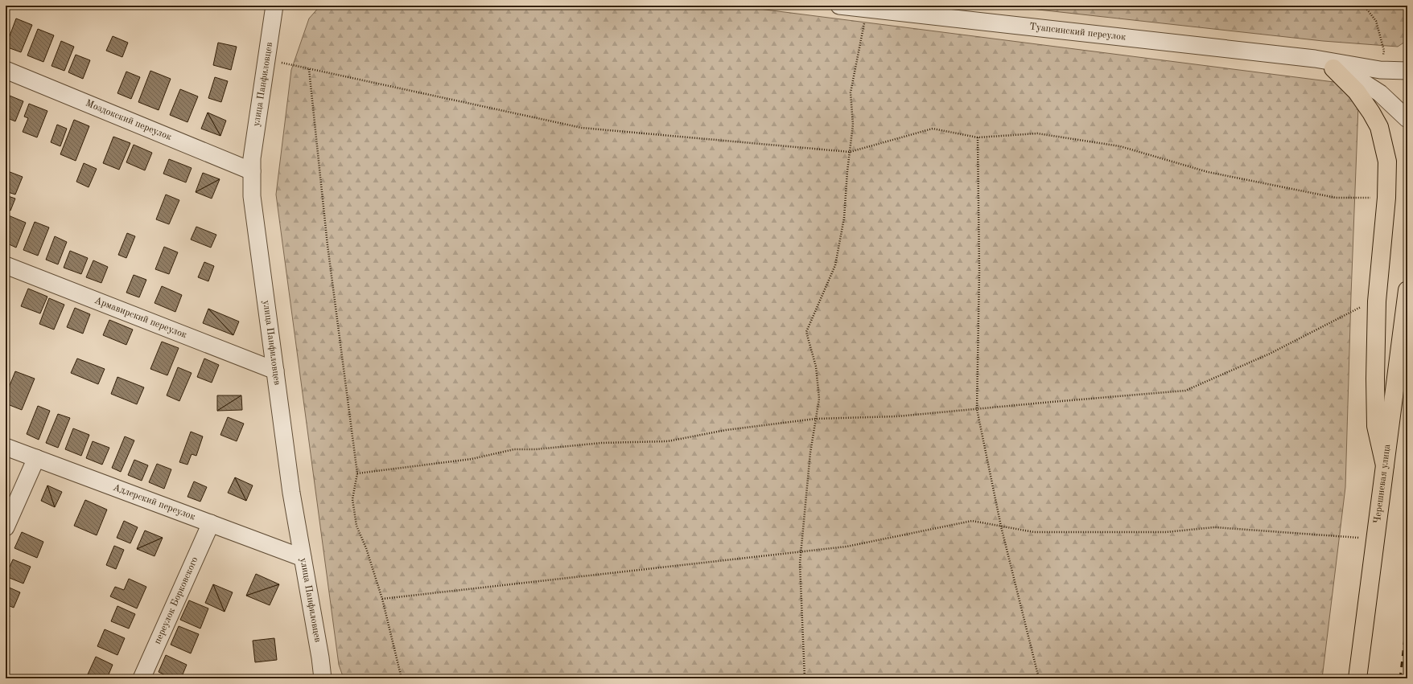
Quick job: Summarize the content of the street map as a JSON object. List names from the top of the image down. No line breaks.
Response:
{"streets":{"main road":["Черешневая улица"],"street":["Туапсинский переулок","улица Панфиловцев","Моздокский переулок","Армавирский переулок","Адлерский переулок","переулок Борковского"]},"crossings":[["улица Панфиловцев","Моздокский переулок"],["улица Панфиловцев","Армавирский переулок"],["улица Панфиловцев","Адлерский переулок"],["Адлерский переулок","переулок Борковского"]]}
